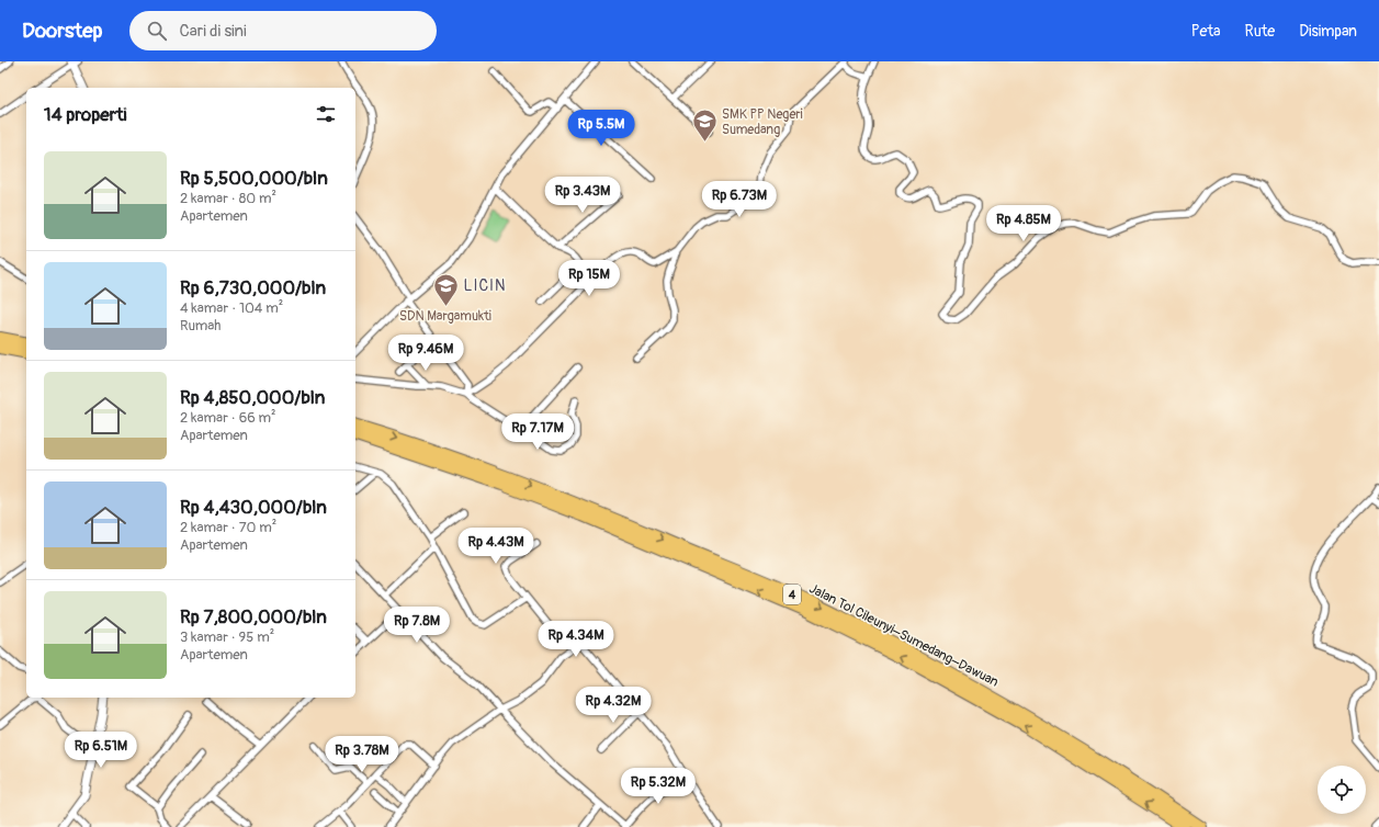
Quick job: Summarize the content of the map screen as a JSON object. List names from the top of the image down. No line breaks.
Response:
{"streets":{"highway":["4","Jalan Tol Cileunyi–Sumedang–Dawuan"]},"districts":["LICIN"],"places":{"school or university":["SMK PP Negeri Sumedang","SDN Margamukti"]},"page":{"header":"Doorstep","search":"Cari di sini","nav":["Peta","Rute","Disimpan"],"heading":"14 properti","price":["Rp 5.5M","Rp 3.43M","Rp 6.73M","Rp 4.85M","Rp 15M","Rp 9.46M","Rp 7.17M","Rp 4.43M","Rp 7.8M","Rp 4.34M","Rp 4.32M","Rp 6.51M","Rp 3.78M","Rp 5.32M"],"list":[{"name":"Rp 5,500,000/bln","note":"2 kamar · 80 m² · Apartemen"},{"name":"Rp 6,730,000/bln","note":"4 kamar · 104 m² · Rumah"},{"name":"Rp 4,850,000/bln","note":"2 kamar · 66 m² · Apartemen"},{"name":"Rp 4,430,000/bln","note":"2 kamar · 70 m² · Apartemen"},{"name":"Rp 7,800,000/bln","note":"3 kamar · 95 m² · Apartemen"}]}}
